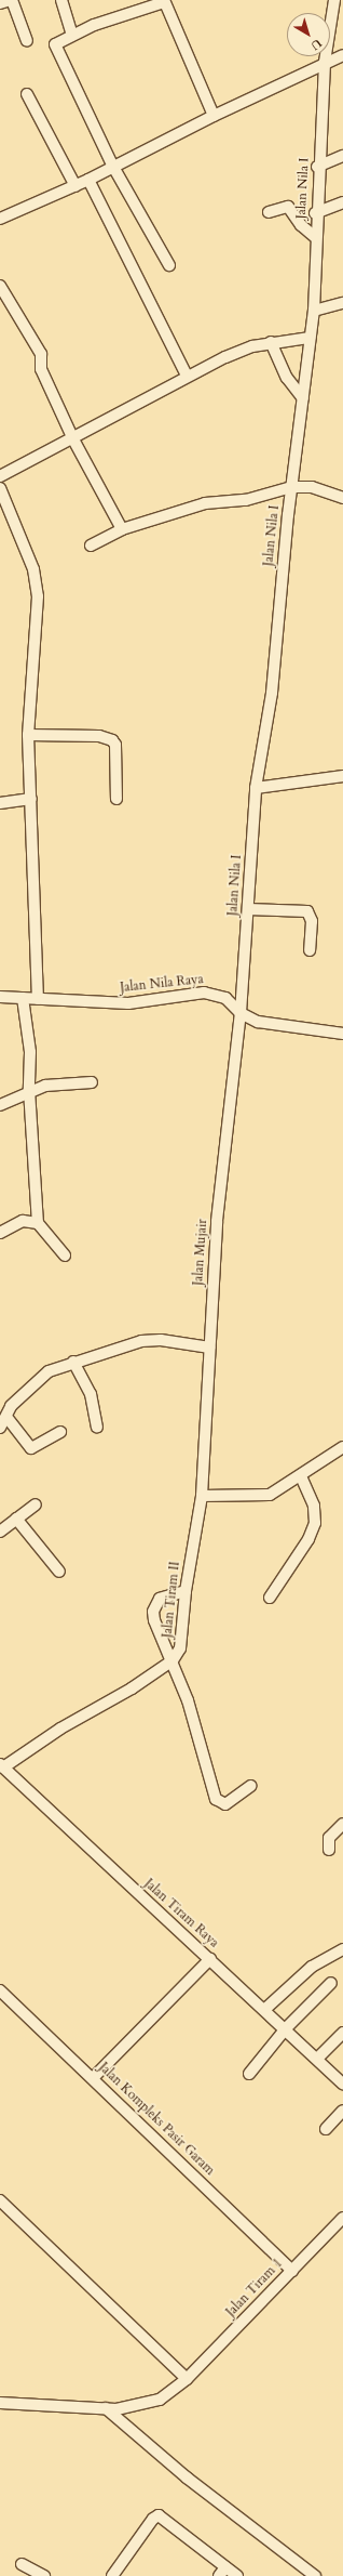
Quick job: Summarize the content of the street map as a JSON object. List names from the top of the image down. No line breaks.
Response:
{"streets":{"street":["Jalan Nila I","Jalan Nila Raya","Jalan Mujair","Jalan Tiram II","Jalan Tiram Raya","Jalan Kompleks Pasir Garam","Jalan Tiram 1"]},"crossings":[["Jalan Nila I","Jalan Nila Raya"],["Jalan Nila I","Jalan Mujair"],["Jalan Nila Raya","Jalan Mujair"],["Jalan Mujair","Jalan Tiram II"],["Jalan Kompleks Pasir Garam","Jalan Tiram 1"]],"north":"bottom right"}
